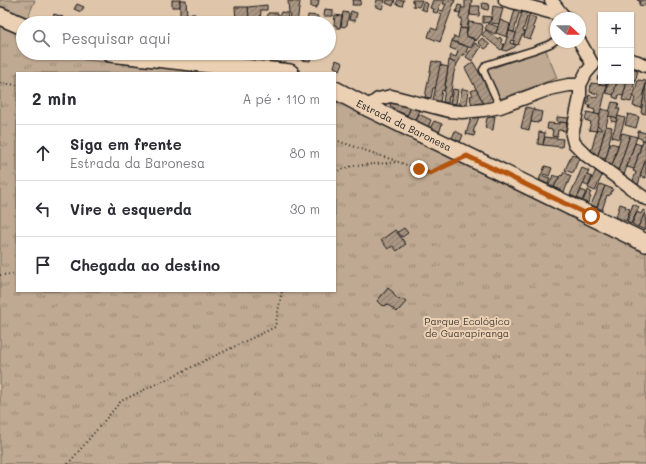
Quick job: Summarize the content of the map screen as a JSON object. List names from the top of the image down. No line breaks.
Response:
{"streets":{"main road":["Estrada da Baronesa"]},"parks":["Parque Ecológico de Guarapiranga"],"north":"right","page":{"map_buttons":["+","−"],"search":"Pesquisar aqui","heading":["2 min","A pé · 110 m"],"list":[["Siga em frente","Estrada da Baronesa","80 m"],["Vire à esquerda","30 m"],"Chegada ao destino"]}}
